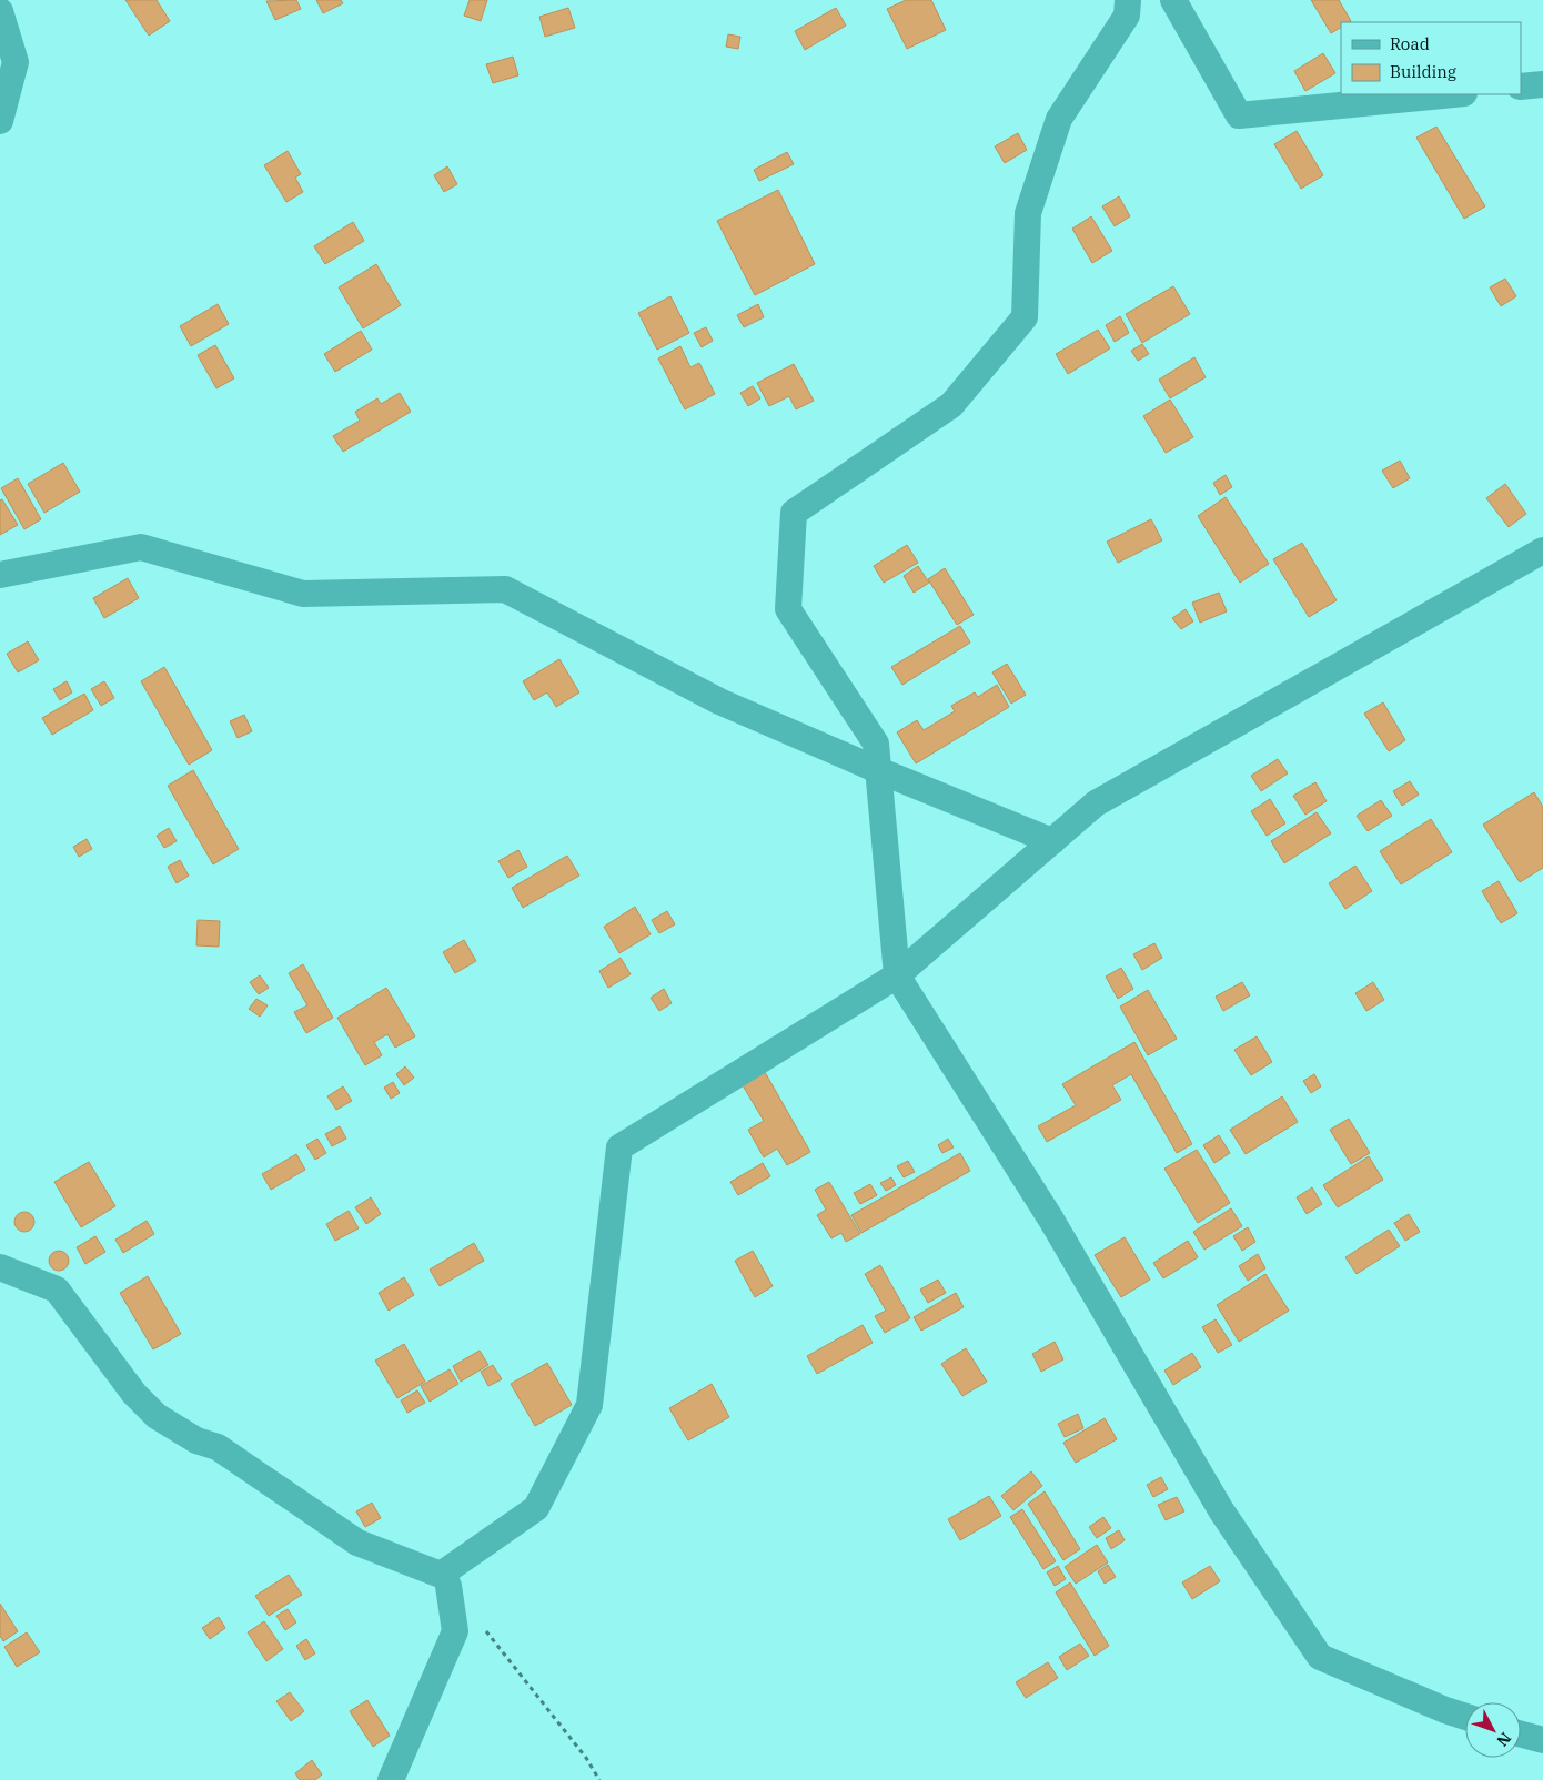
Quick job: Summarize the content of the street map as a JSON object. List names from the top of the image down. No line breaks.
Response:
{"legend":["Road","Building"],"north":"bottom right"}
